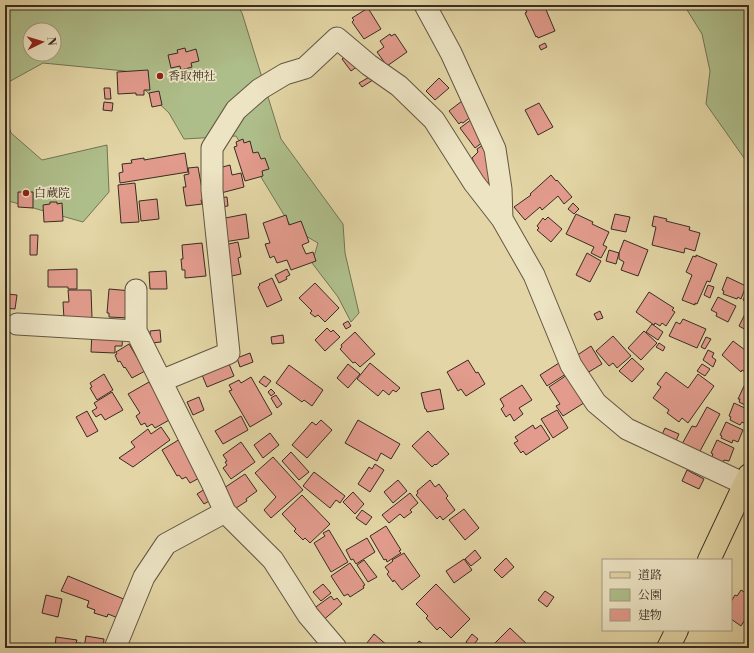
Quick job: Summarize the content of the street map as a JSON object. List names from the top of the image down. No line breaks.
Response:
{"places":["香取神社","白蔵院"],"legend":["道路","公園","建物"],"north":"right"}
